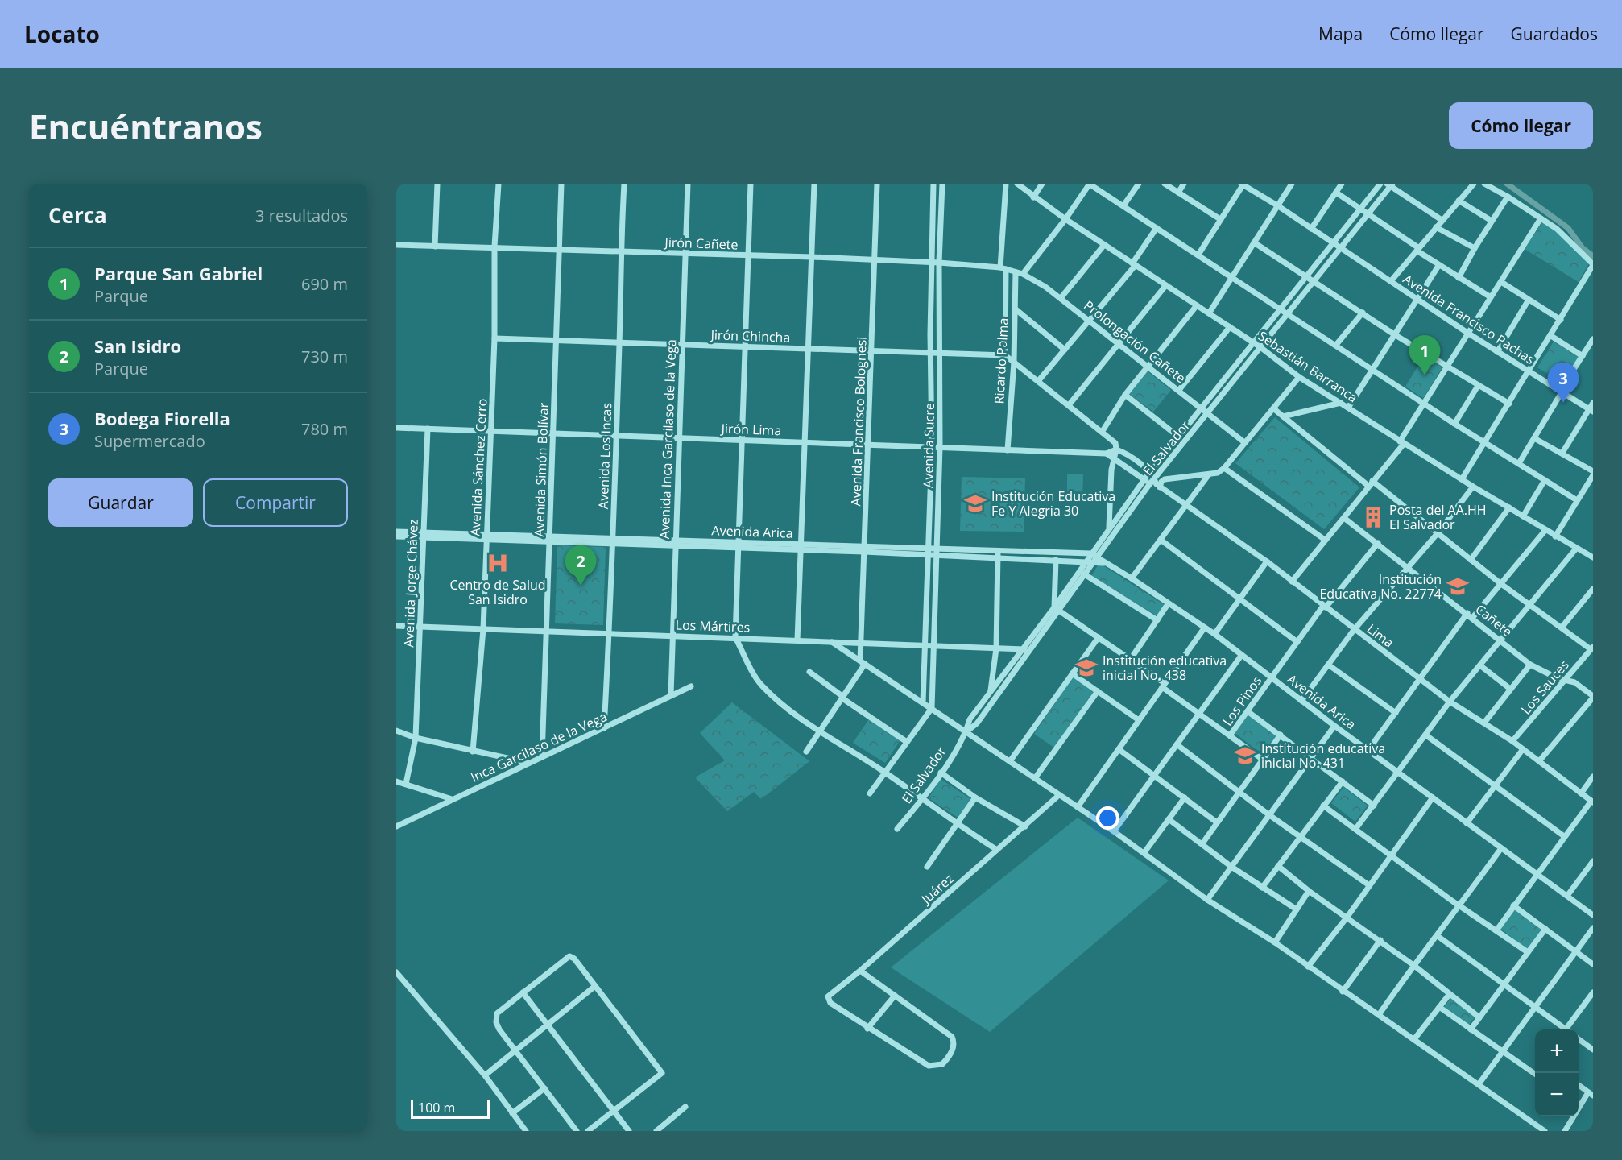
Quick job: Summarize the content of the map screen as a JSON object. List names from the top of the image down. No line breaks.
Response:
{"streets":{"street":["Jirón Cañete","Avenida Francisco Pachas","Jirón Chincha","Prolongación Cañete","Ricardo Palma","Sebastián Barranca","Avenida Francisco Bolognesi","Jirón Lima","Avenida Inca Garcilaso de la Vega","Avenida Sucre","El Salvador","Avenida Los Incas","Avenida Sánchez Cerro","Avenida Simón Bolívar","Avenida Arica","Avenida Jorge Chávez","Cañete","Los Mártires","Lima","Los Sauces","Los Pinos","Inca Garcilaso de la Vega","Juárez"]},"crossings":[["Jirón Cañete","Prolongación Cañete"],["Jirón Cañete","Ricardo Palma"],["Jirón Cañete","Avenida Francisco Bolognesi"],["Jirón Cañete","Avenida Inca Garcilaso de la Vega"],["Jirón Cañete","Avenida Sucre"],["Jirón Cañete","Avenida Los Incas"],["Jirón Cañete","Avenida Sánchez Cerro"],["Jirón Cañete","Avenida Simón Bolívar"],["Avenida Francisco Pachas","El Salvador"],["Jirón Chincha","Ricardo Palma"],["Jirón Chincha","Avenida Francisco Bolognesi"],["Jirón Chincha","Avenida Inca Garcilaso de la Vega"],["Jirón Chincha","Avenida Sucre"],["Jirón Chincha","Avenida Los Incas"],["Jirón Chincha","Avenida Sánchez Cerro"],["Jirón Chincha","Avenida Simón Bolívar"],["Prolongación Cañete","Ricardo Palma"],["Prolongación Cañete","El Salvador"],["Ricardo Palma","Jirón Lima"],["Sebastián Barranca","El Salvador"],["Avenida Francisco Bolognesi","Jirón Lima"],["Avenida Francisco Bolognesi","Avenida Arica"],["Avenida Francisco Bolognesi","Los Mártires"],["Jirón Lima","Avenida Inca Garcilaso de la Vega"],["Jirón Lima","Avenida Sucre"],["Jirón Lima","Avenida Los Incas"],["Jirón Lima","Avenida Sánchez Cerro"],["Jirón Lima","Avenida Simón Bolívar"],["Jirón Lima","Avenida Jorge Chávez"],["Avenida Inca Garcilaso de la Vega","Avenida Arica"],["Avenida Inca Garcilaso de la Vega","Los Mártires"],["Avenida Inca Garcilaso de la Vega","Inca Garcilaso de la Vega"],["Avenida Sucre","Avenida Arica"],["Avenida Sucre","Los Mártires"],["El Salvador","Avenida Arica"],["El Salvador","Los Mártires"],["El Salvador","Lima"],["Avenida Los Incas","Avenida Arica"],["Avenida Los Incas","Los Mártires"],["Avenida Los Incas","Inca Garcilaso de la Vega"],["Avenida Sánchez Cerro","Avenida Arica"],["Avenida Sánchez Cerro","Los Mártires"],["Avenida Simón Bolívar","Avenida Arica"],["Avenida Simón Bolívar","Los Mártires"],["Avenida Simón Bolívar","Inca Garcilaso de la Vega"],["Avenida Arica","Avenida Jorge Chávez"],["Avenida Arica","Los Pinos"],["Avenida Jorge Chávez","Los Mártires"],["Cañete","Los Sauces"],["Cañete","Los Pinos"],["Lima","Los Sauces"],["Lima","Los Pinos"]],"places":{"school or university":["Institución Educativa Fe Y Alegria 30","Institución Educativa No. 22774","Institución educativa inicial No. 438","Institución educativa inicial No. 431"],"building":["Posta del AA.HH El Salvador"],"hospital":["Centro de Salud San Isidro"]},"scale_bar":"100 m","page":{"header":"Locato","nav":["Mapa","Cómo llegar","Guardados"],"buttons":["Cómo llegar",["Guardar","Compartir"]],"title":"Encuéntranos","heading":["Cerca","3 resultados"],"list":[{"mark":"1","name":"Parque San Gabriel","note":"Parque","value":"690 m"},{"mark":"2","name":"San Isidro","note":"Parque","value":"730 m"},{"mark":"3","name":"Bodega Fiorella","note":"Supermercado","value":"780 m"}],"pins":["1","3","2"],"map_buttons":["+","−"],"scale":"100 m"}}
